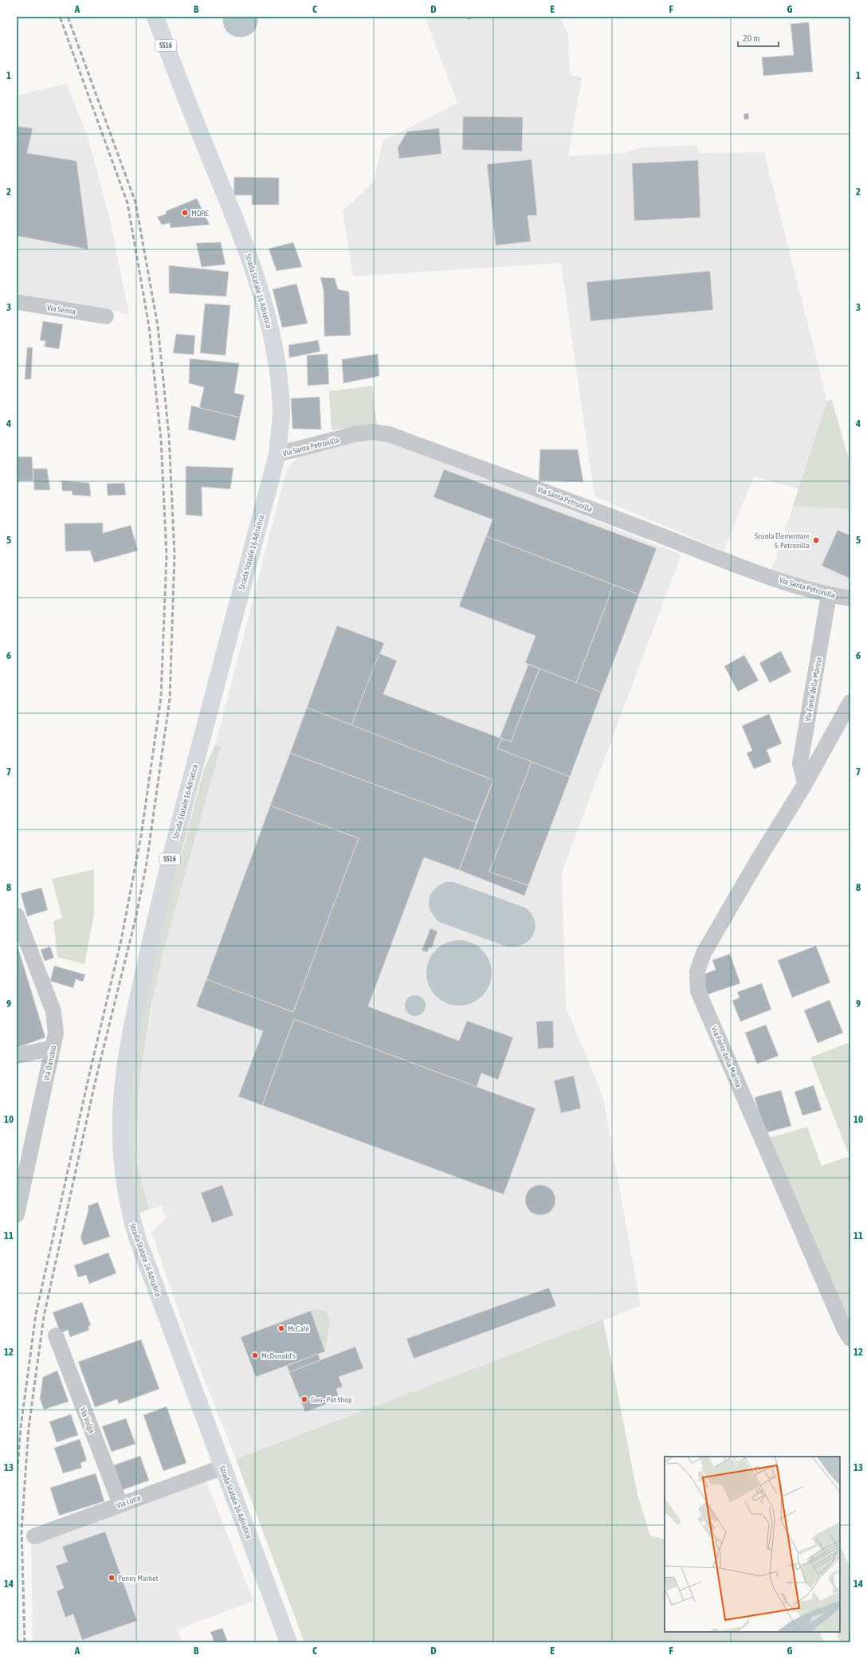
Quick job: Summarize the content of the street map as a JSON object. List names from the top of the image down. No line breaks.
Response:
{"streets":{"main road":["SS16","Strada Statale 16 Adriatica"],"street":["Via Senna","Via Santa Petronilla","Via Fonte della Marina","Via Danubio","Via Volga","Via Loira"]},"crossings":[["Strada Statale 16 Adriatica","Via Santa Petronilla"],["Strada Statale 16 Adriatica","Via Loira"],["Via Santa Petronilla","Via Fonte della Marina"],["Via Volga","Via Loira"]],"places":["MORE","Scuola Elementare S. Petronilla","McCafé","McDonald's","Geo - Pet Shop","Penny Market"],"scale_bar":"20 m","grid":{"columns":["A","B","C","D","E","F","G"],"rows":["1","2","3","4","5","6","7","8","9","10","11","12","13","14"]}}
